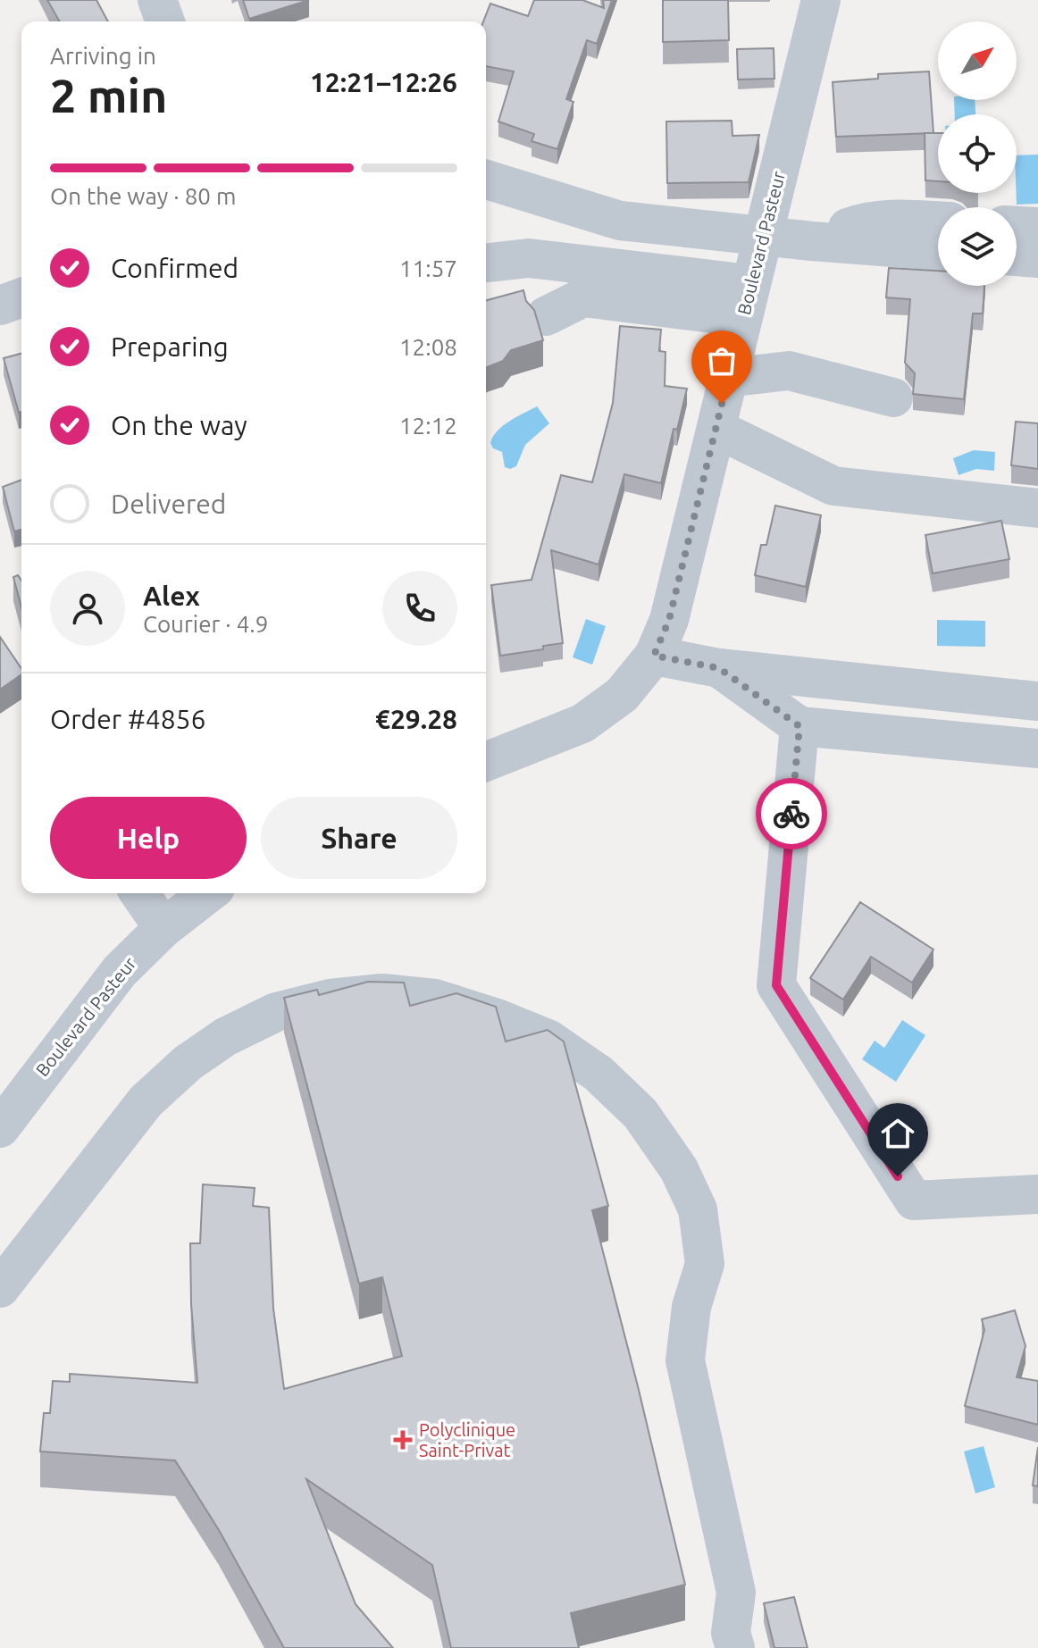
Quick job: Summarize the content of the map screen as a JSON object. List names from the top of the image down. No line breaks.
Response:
{"streets":{"street":["Boulevard Pasteur"]},"places":{"health":["Polyclinique Saint-Privat"]},"north":"top right","page":{"heading":["2 min","Arriving in","12:21–12:26"],"panel":["Alex","Courier · 4.9","Order #4856","€29.28"],"bar":"On the way · 80 m","list":[["Confirmed","11:57"],["Preparing","12:08"],["On the way","12:12"],"Delivered"],"buttons":["Help","Share"]}}
